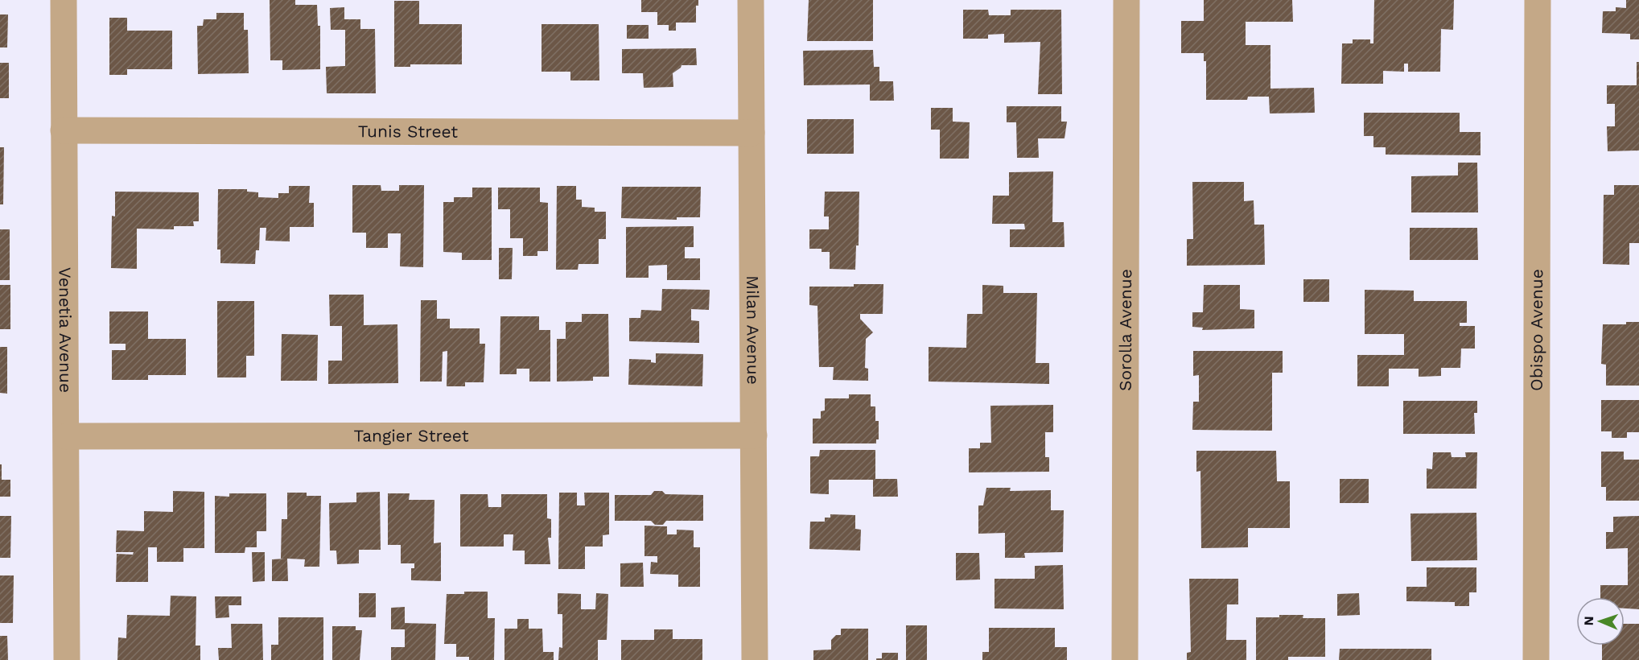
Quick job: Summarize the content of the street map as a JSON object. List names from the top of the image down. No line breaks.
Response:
{"streets":{"street":["Tunis Street","Venetia Avenue","Milan Avenue","Sorolla Avenue","Obispo Avenue","Tangier Street"]},"crossings":[["Tunis Street","Venetia Avenue"],["Tunis Street","Milan Avenue"],["Venetia Avenue","Tangier Street"],["Milan Avenue","Tangier Street"]],"north":"left"}
